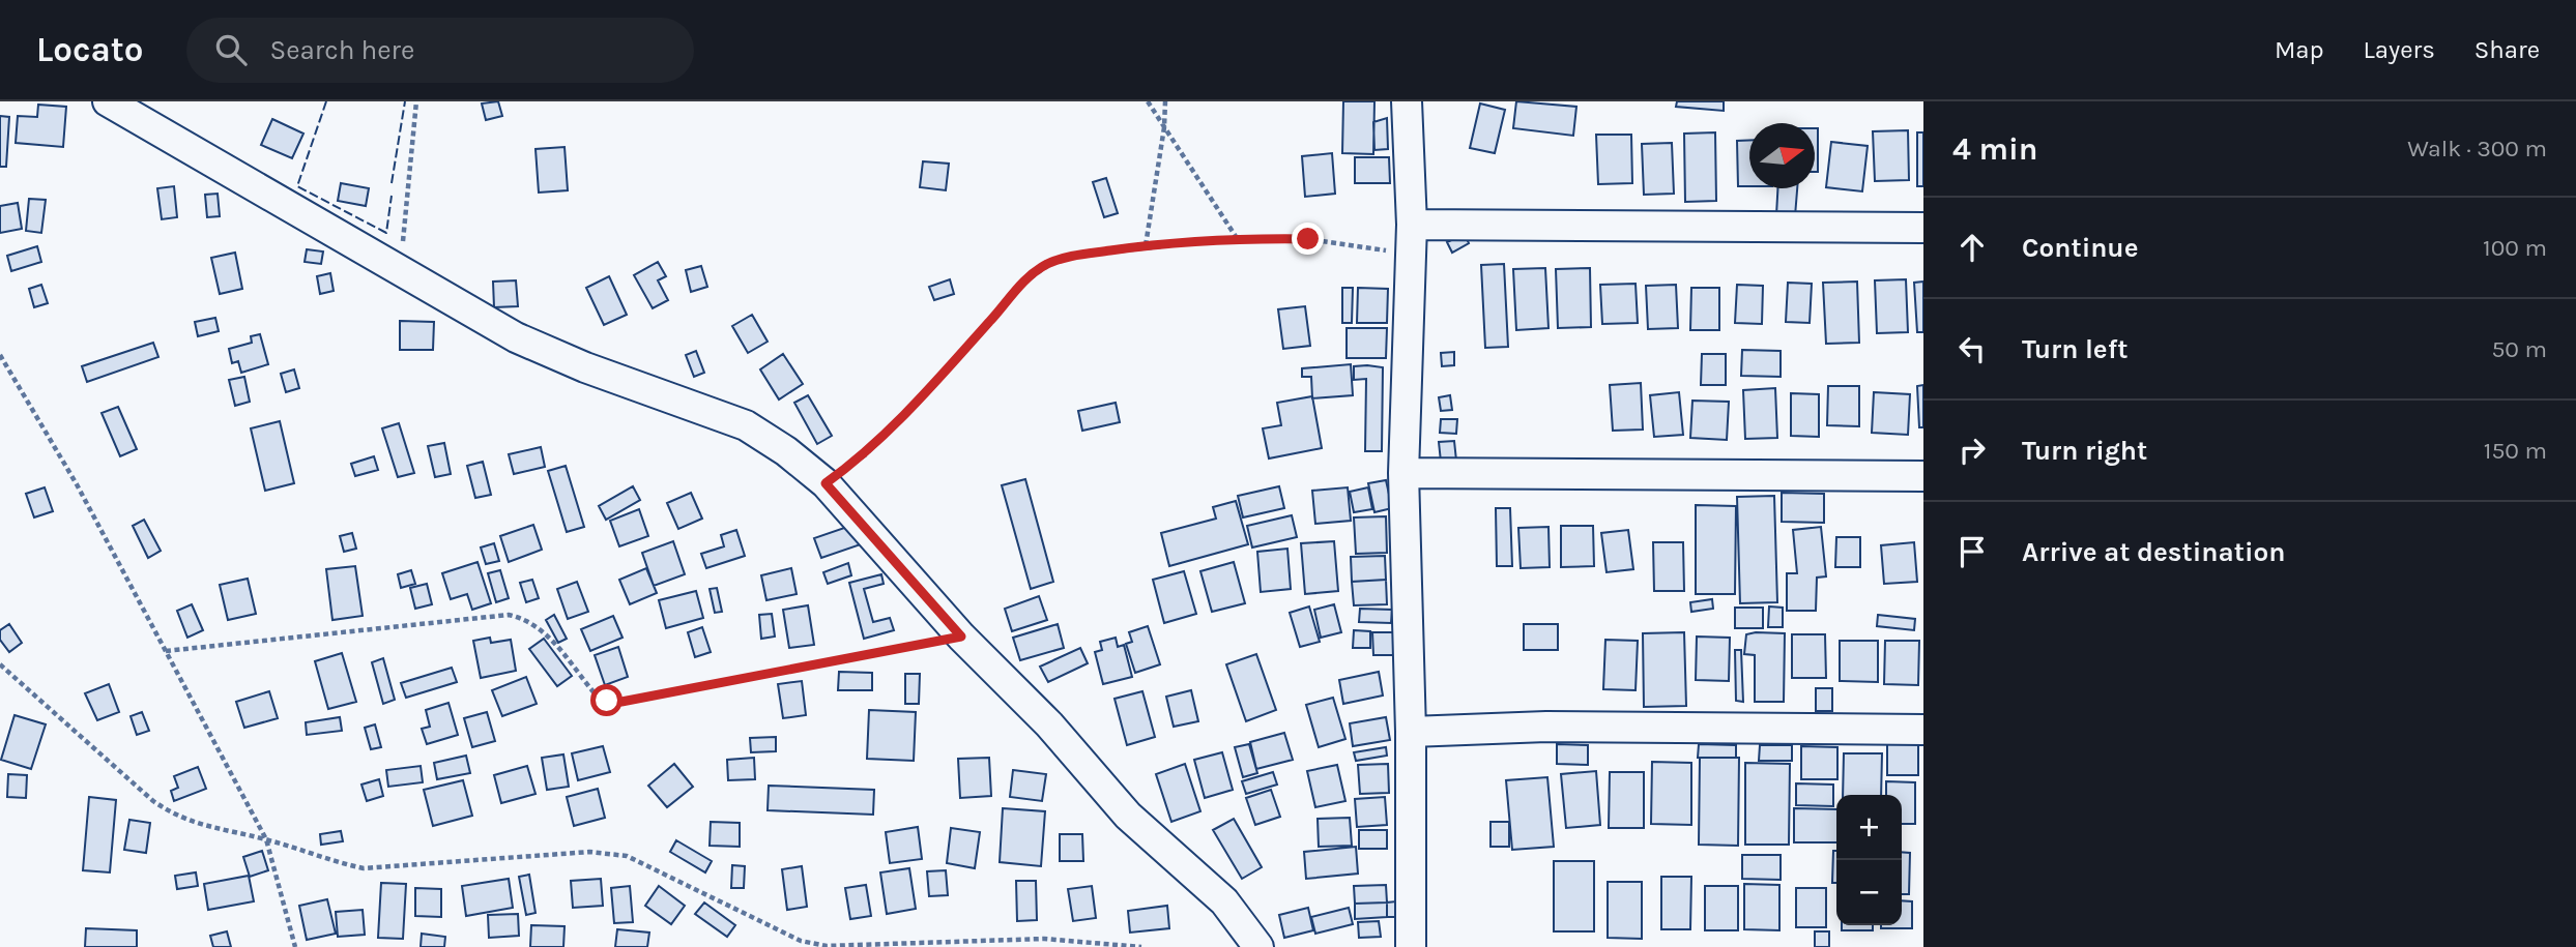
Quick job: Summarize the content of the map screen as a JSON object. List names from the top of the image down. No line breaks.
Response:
{"north":"right","page":{"header":"Locato","search":"Search here","nav":["Map","Layers","Share"],"heading":["4 min","Walk · 300 m"],"list":[["Continue","100 m"],["Turn left","50 m"],["Turn right","150 m"],"Arrive at destination"],"map_buttons":["+","−"]}}
